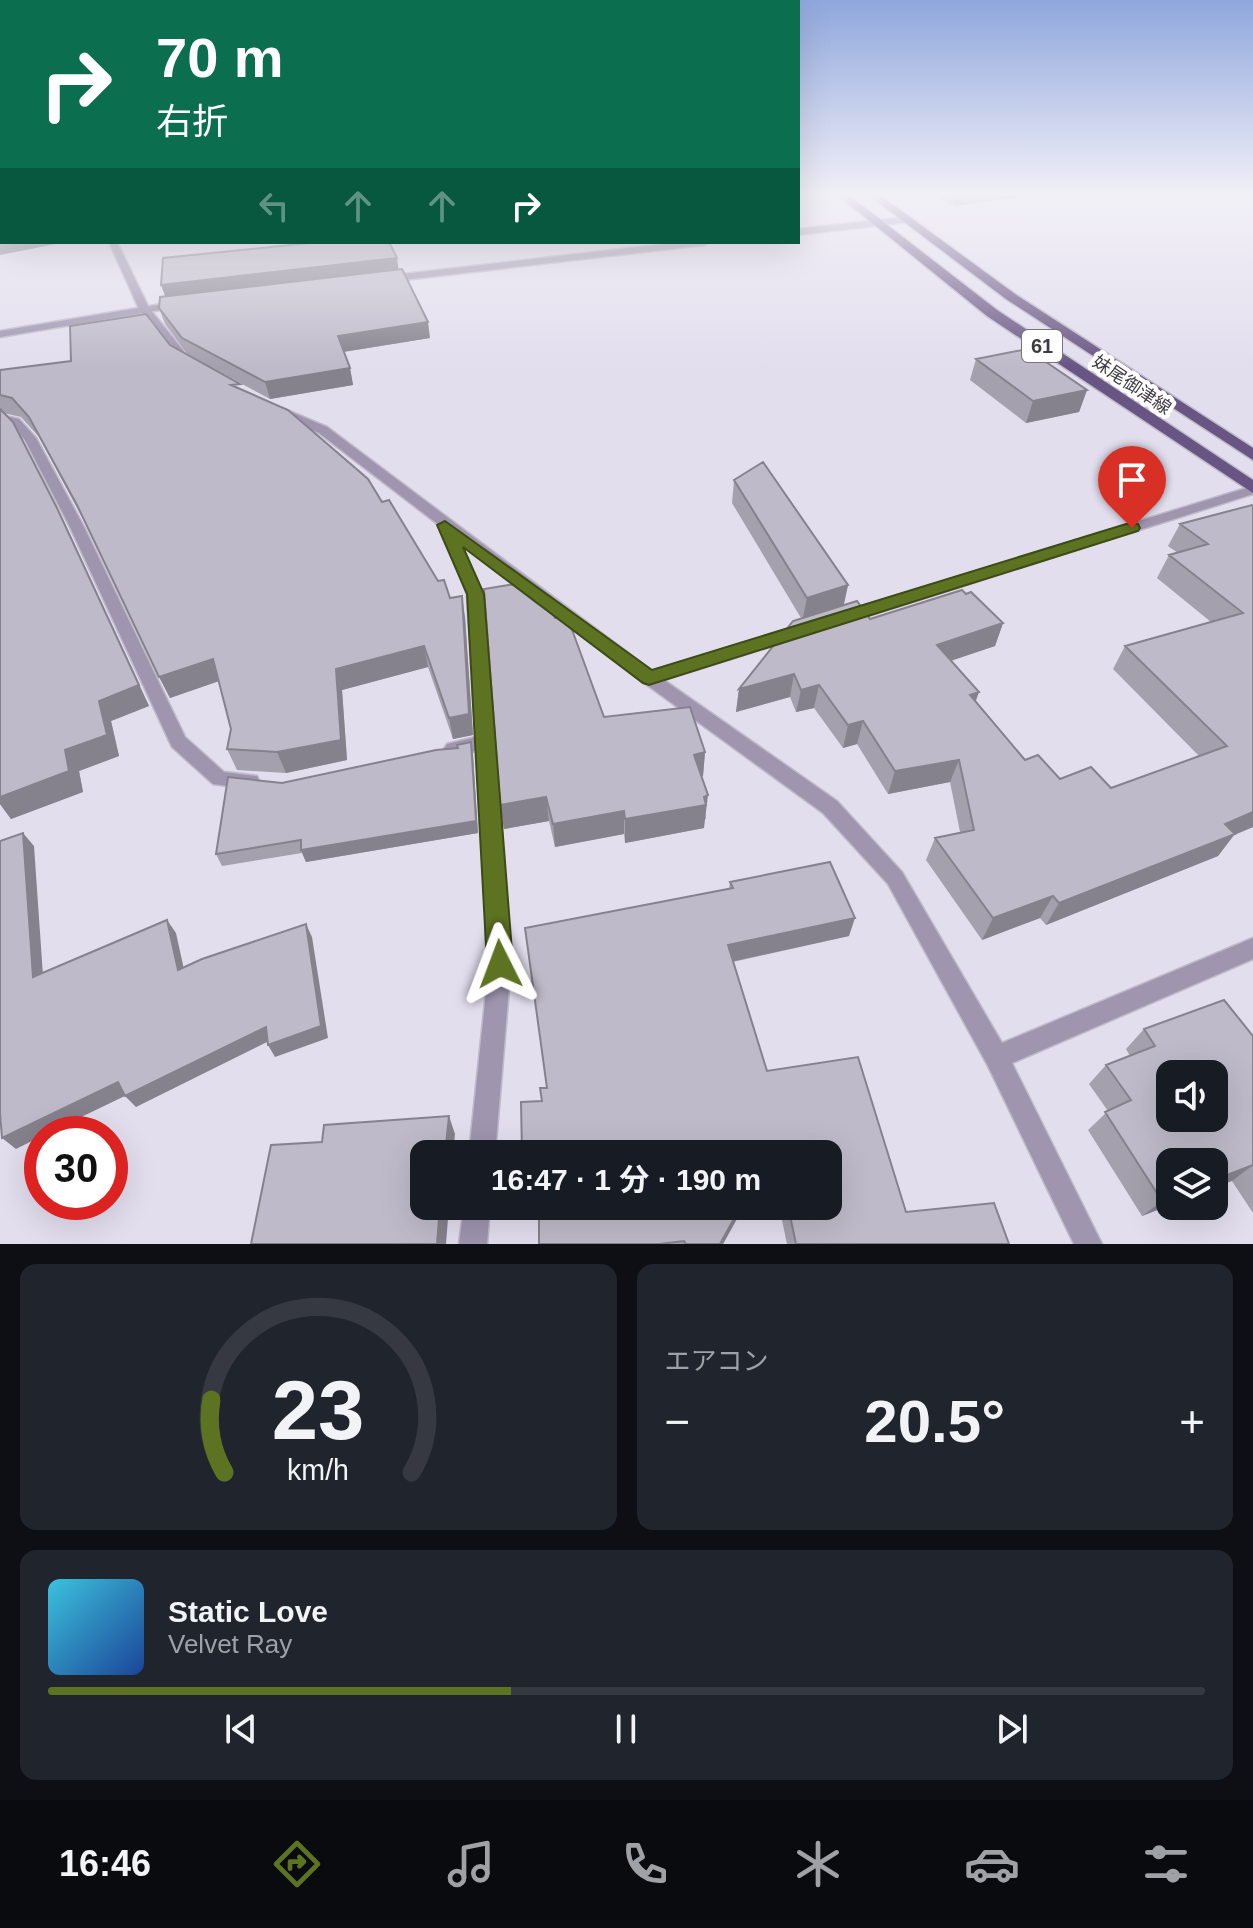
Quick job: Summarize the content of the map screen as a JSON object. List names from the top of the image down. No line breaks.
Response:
{"streets":{"main road":["61","妹尾御津線"]},"page":{"turn":["70 m","右折"],"limit":"30","trip":"16:47 · 1 分 · 190 m","tile":"エアコン","heat":["−","20.5°","+"],"song":["Static Love","Velvet Ray"],"tabs":"16:46","gauge":["23","km/h"]}}
